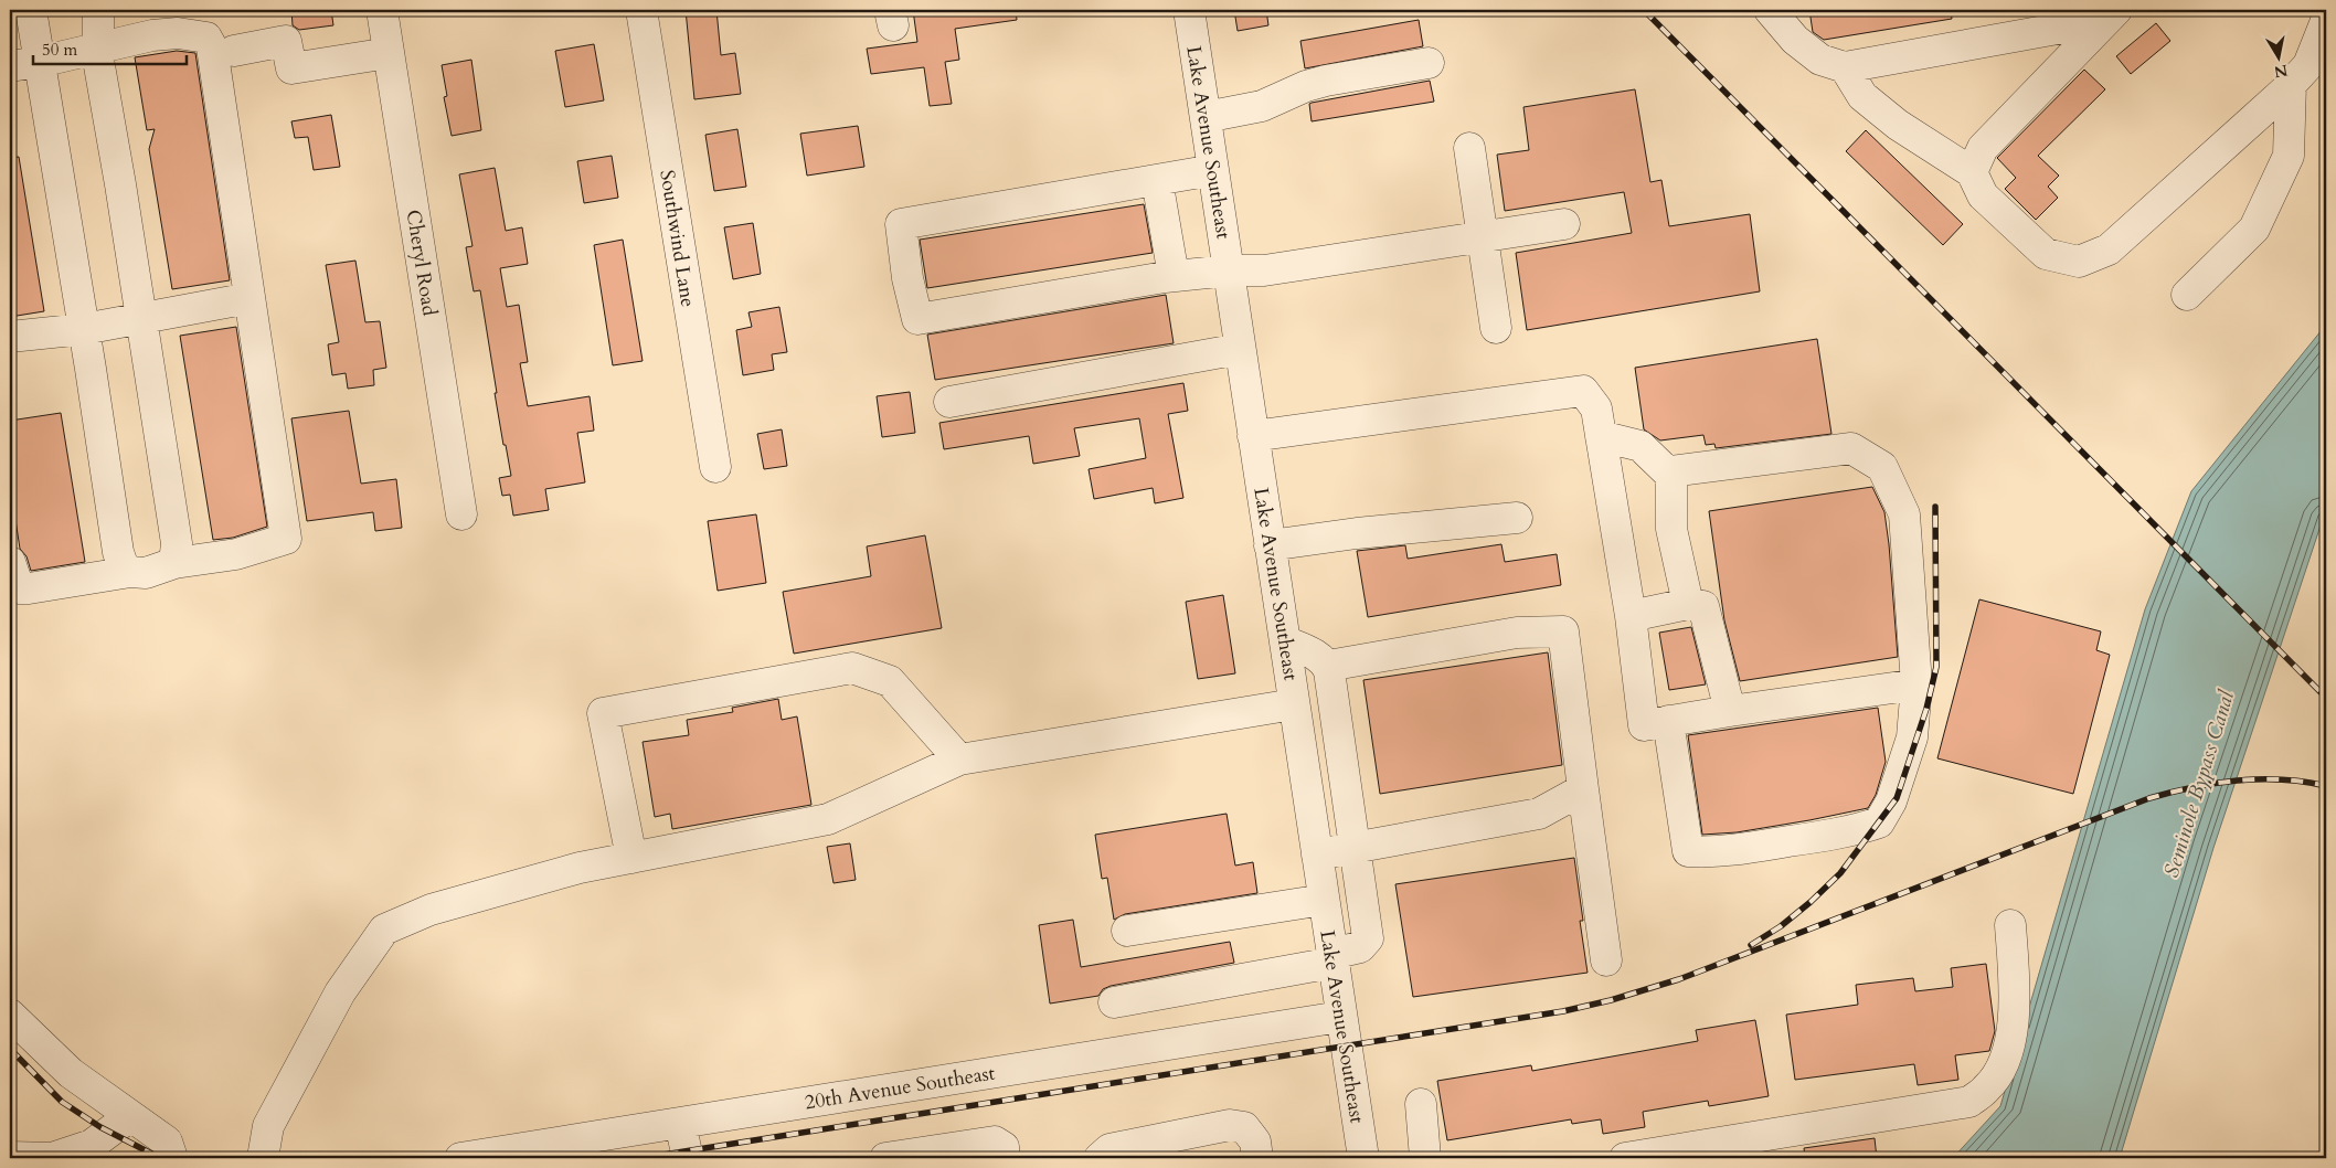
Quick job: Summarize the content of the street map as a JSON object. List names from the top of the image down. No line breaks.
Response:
{"streets":{"street":["Lake Avenue Southeast","Southwind Lane","Cheryl Road","20th Avenue Southeast"]},"crossings":[["Lake Avenue Southeast","20th Avenue Southeast"]],"water":["Seminole Bypass Canal"],"scale_bar":"50 m","north":"bottom"}
